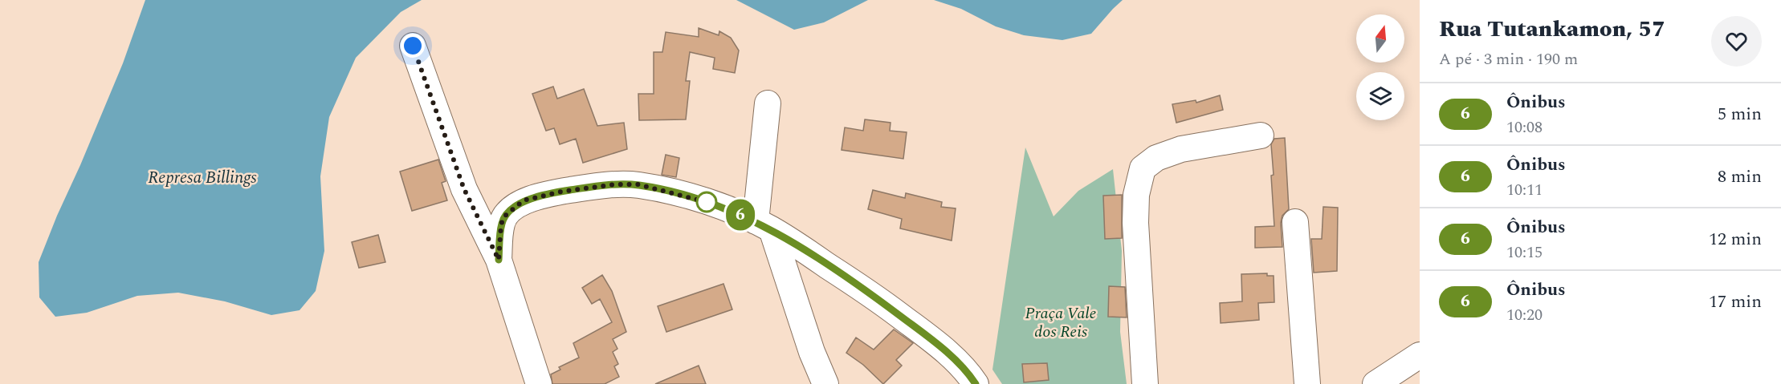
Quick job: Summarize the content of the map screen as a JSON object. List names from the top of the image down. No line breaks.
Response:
{"water":["Represa Billings"],"parks":["Praça Vale dos Reis"],"lines":["bus line 6"],"north":"top","page":{"on_map":"6","heading":["Rua Tutankamon, 57","A pé · 3 min · 190 m"],"list":[{"mark":"6","name":"Ônibus","note":"10:08","value":"5 min"},{"mark":"6","name":"Ônibus","note":"10:11","value":"8 min"},{"mark":"6","name":"Ônibus","note":"10:15","value":"12 min"},{"mark":"6","name":"Ônibus","note":"10:20","value":"17 min"}]}}
